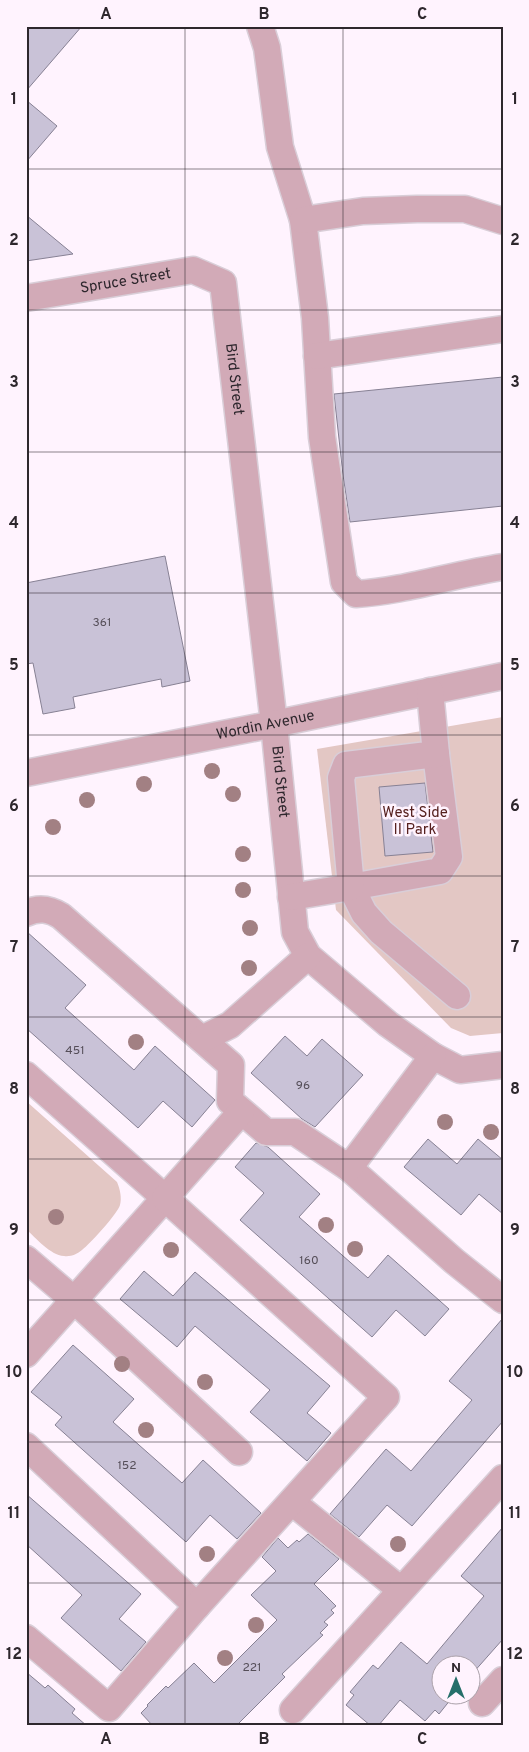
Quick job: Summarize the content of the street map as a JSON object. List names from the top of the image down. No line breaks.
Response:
{"streets":{"street":["Spruce Street","Bird Street","Wordin Avenue"]},"crossings":[["Spruce Street","Bird Street"],["Bird Street","Wordin Avenue"]],"parks":["West Side II Park"],"house_numbers":["361","451","96","160","152","221"],"north":"top","grid":{"columns":["A","B","C"],"rows":["1","2","3","4","5","6","7","8","9","10","11","12"]}}
